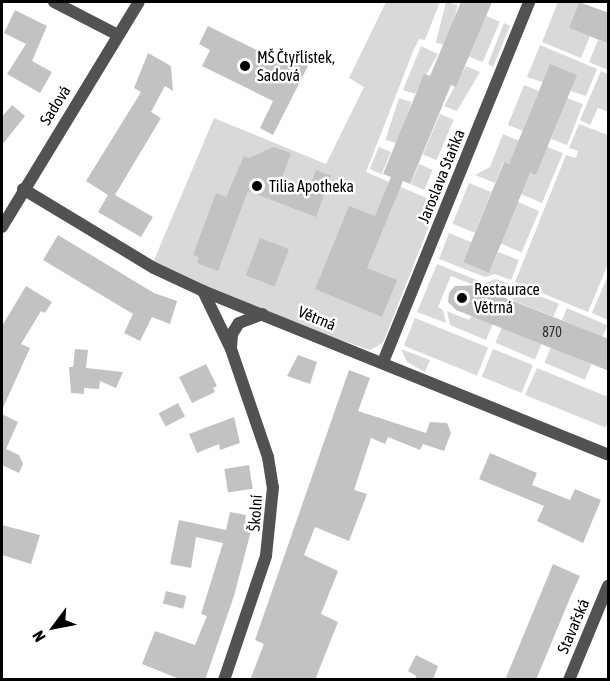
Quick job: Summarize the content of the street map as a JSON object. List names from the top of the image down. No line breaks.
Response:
{"streets":{"street":["Sadová","Jaroslava Staňka","Větrná","Školní","Stavařská"]},"crossings":[["Sadová","Větrná"],["Jaroslava Staňka","Větrná"],["Větrná","Školní"]],"places":["MŠ Čtyřlístek, Sadová","Tilia Apotheka","Restaurace Větrná"],"house_numbers":["870"],"north":"bottom left"}
